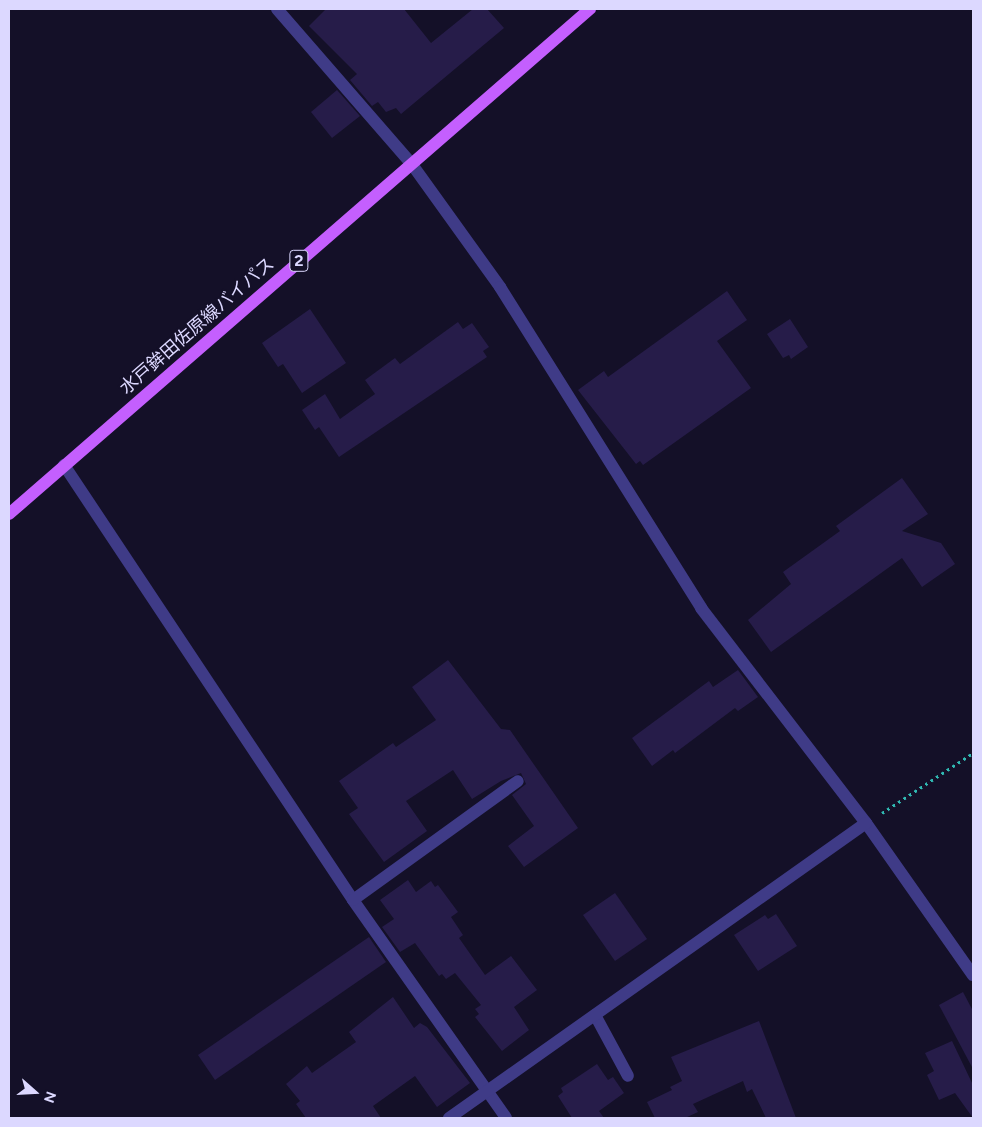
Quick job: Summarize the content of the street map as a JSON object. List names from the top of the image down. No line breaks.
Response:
{"streets":{"main road":["2","水戸鉾田佐原線バイパス"]},"north":"right"}
